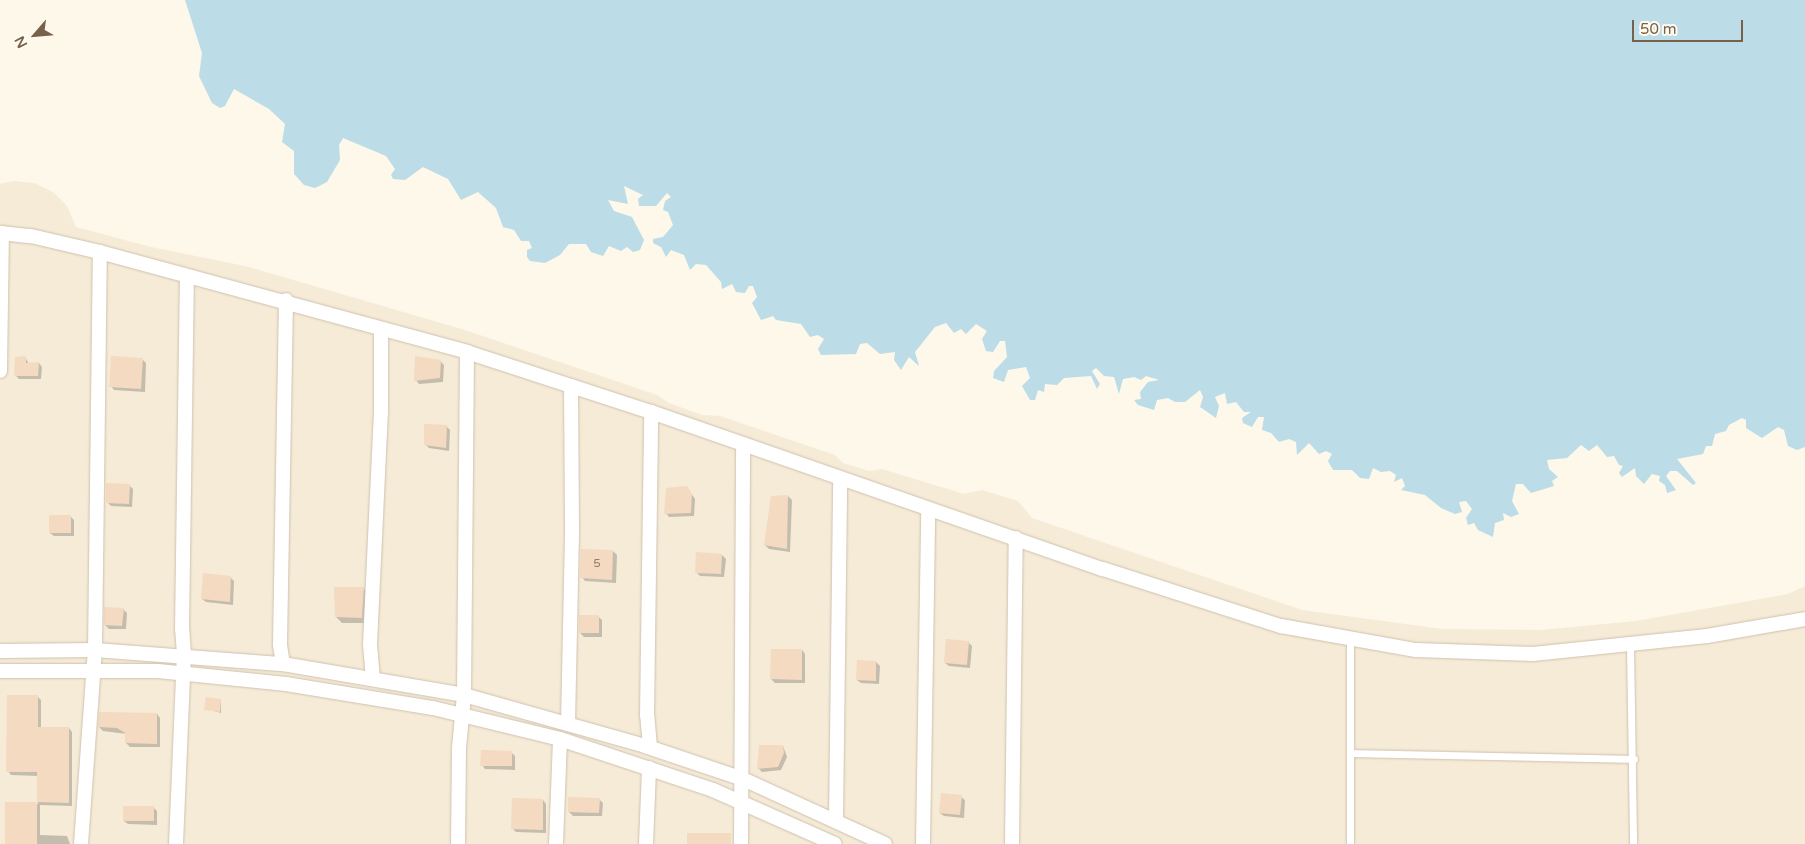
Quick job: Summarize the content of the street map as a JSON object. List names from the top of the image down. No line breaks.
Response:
{"house_numbers":["5"],"scale_bar":"50 m","north":"bottom left"}
